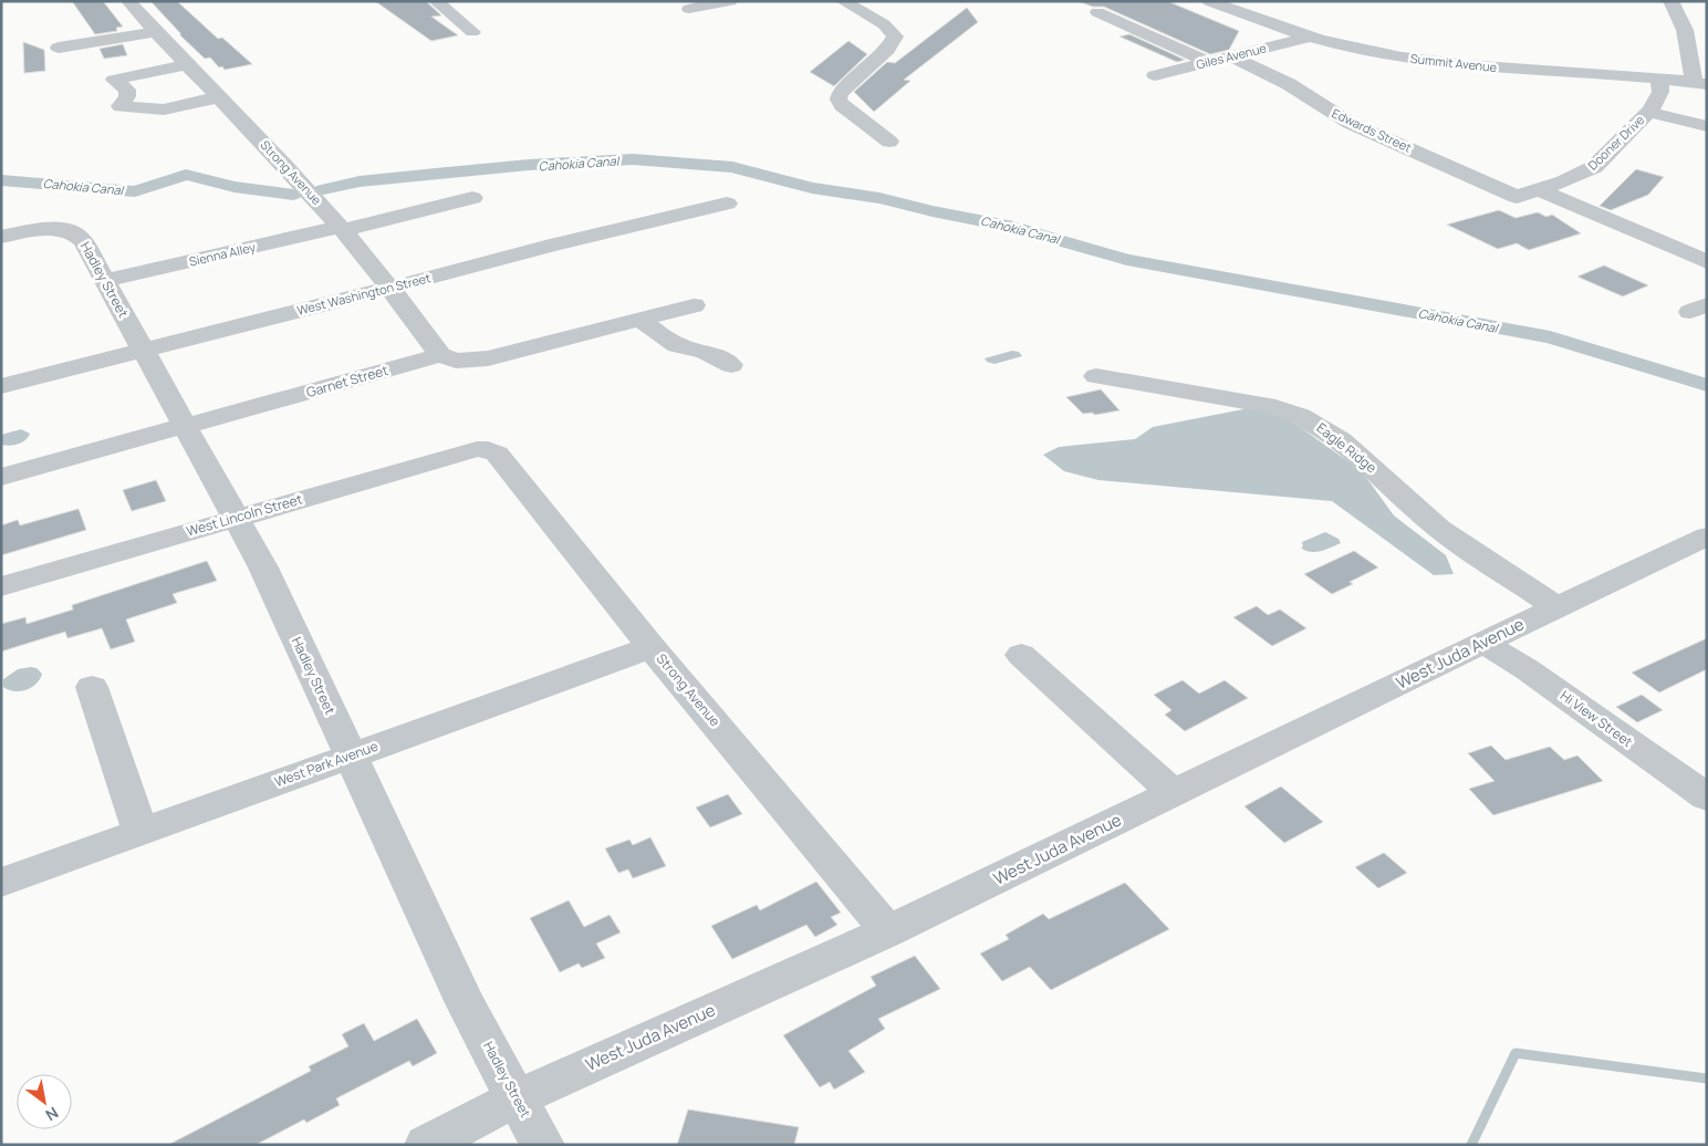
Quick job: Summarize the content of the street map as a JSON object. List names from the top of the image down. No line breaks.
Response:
{"streets":{"street":["Giles Avenue","Summit Avenue","Edwards Street","Dooner Drive","Strong Avenue","Sienna Alley","Hadley Street","West Washington Street","Garnet Street","Eagle Ridge","West Lincoln Street","West Juda Avenue","Hi View Street","West Park Avenue"]},"crossings":[["Giles Avenue","Summit Avenue"],["Giles Avenue","Edwards Street"],["Summit Avenue","Dooner Drive"],["Edwards Street","Dooner Drive"],["Strong Avenue","Sienna Alley"],["Strong Avenue","West Washington Street"],["Strong Avenue","Garnet Street"],["Strong Avenue","West Lincoln Street"],["Strong Avenue","West Juda Avenue"],["Strong Avenue","West Park Avenue"],["Sienna Alley","Hadley Street"],["Hadley Street","West Washington Street"],["Hadley Street","Garnet Street"],["Hadley Street","West Lincoln Street"],["Hadley Street","West Juda Avenue"],["Hadley Street","West Park Avenue"],["Eagle Ridge","West Juda Avenue"],["West Juda Avenue","Hi View Street"]],"water":["Cahokia Canal"],"north":"bottom right"}
